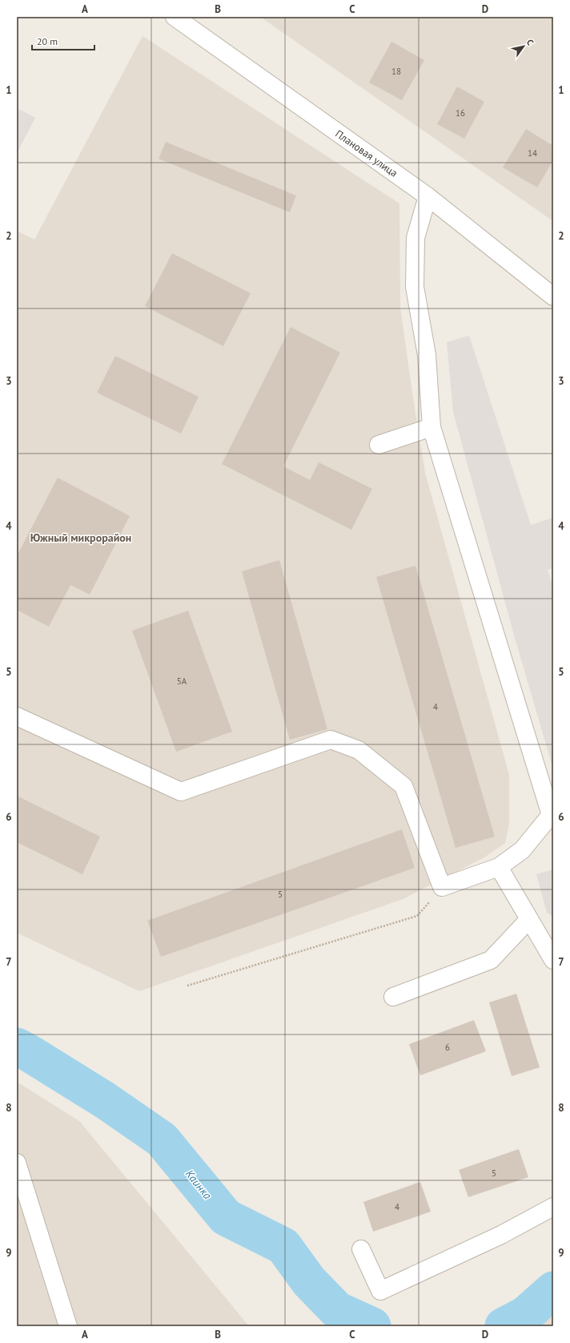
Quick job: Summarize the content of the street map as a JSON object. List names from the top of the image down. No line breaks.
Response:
{"streets":{"street":["Плановая улица"]},"districts":["Южный микрорайон"],"water":["Каинка"],"house_numbers":["18","16","14","5А","4","5","6","5","4"],"scale_bar":"20 m","north":"top right","grid":{"columns":["A","B","C","D"],"rows":["1","2","3","4","5","6","7","8","9"]}}
